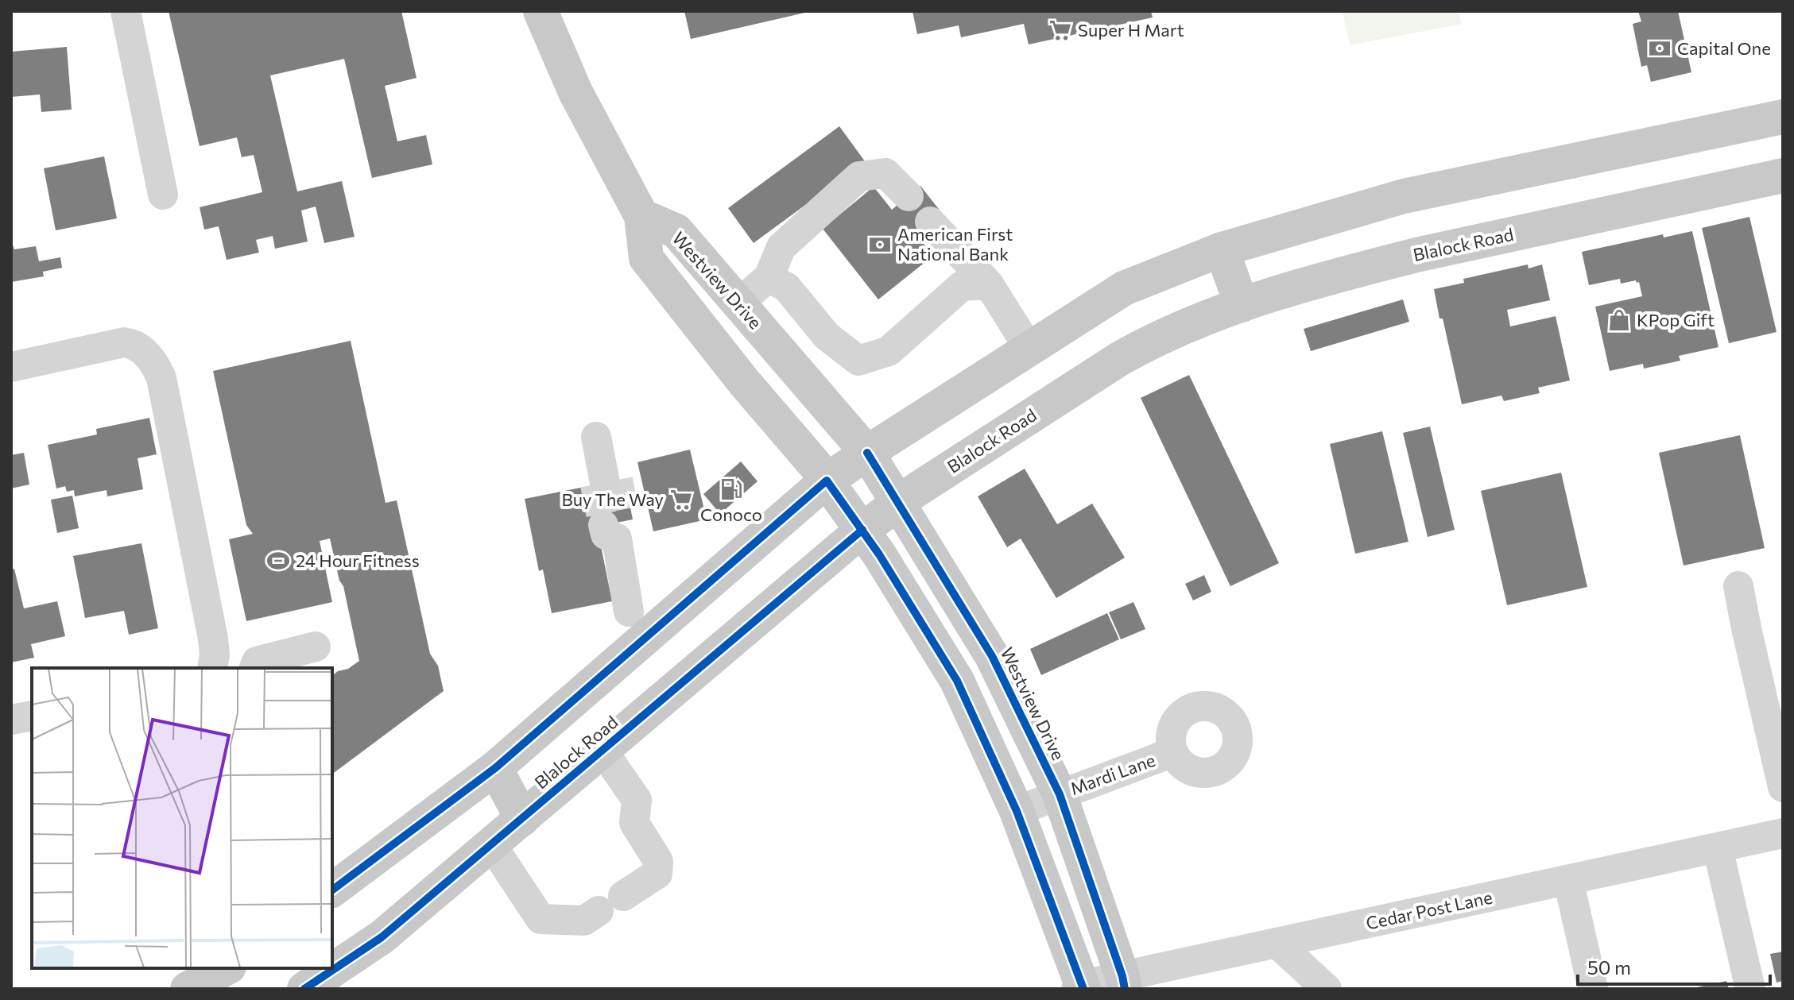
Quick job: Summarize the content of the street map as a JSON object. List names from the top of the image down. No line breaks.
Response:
{"streets":{"main road":["Blalock Road","Westview Drive"],"street":["Mardi Lane","Cedar Post Lane"]},"crossings":[["Blalock Road","Westview Drive"],["Westview Drive","Mardi Lane"],["Westview Drive","Cedar Post Lane"]],"places":{"supermarket":["Super H Mart","Buy The Way"],"bank":["Capital One","American First National Bank"],"shop":["KPop Gift"],"fuel station":["Conoco"],"sports":["24 Hour Fitness"]},"scale_bar":"50 m"}
